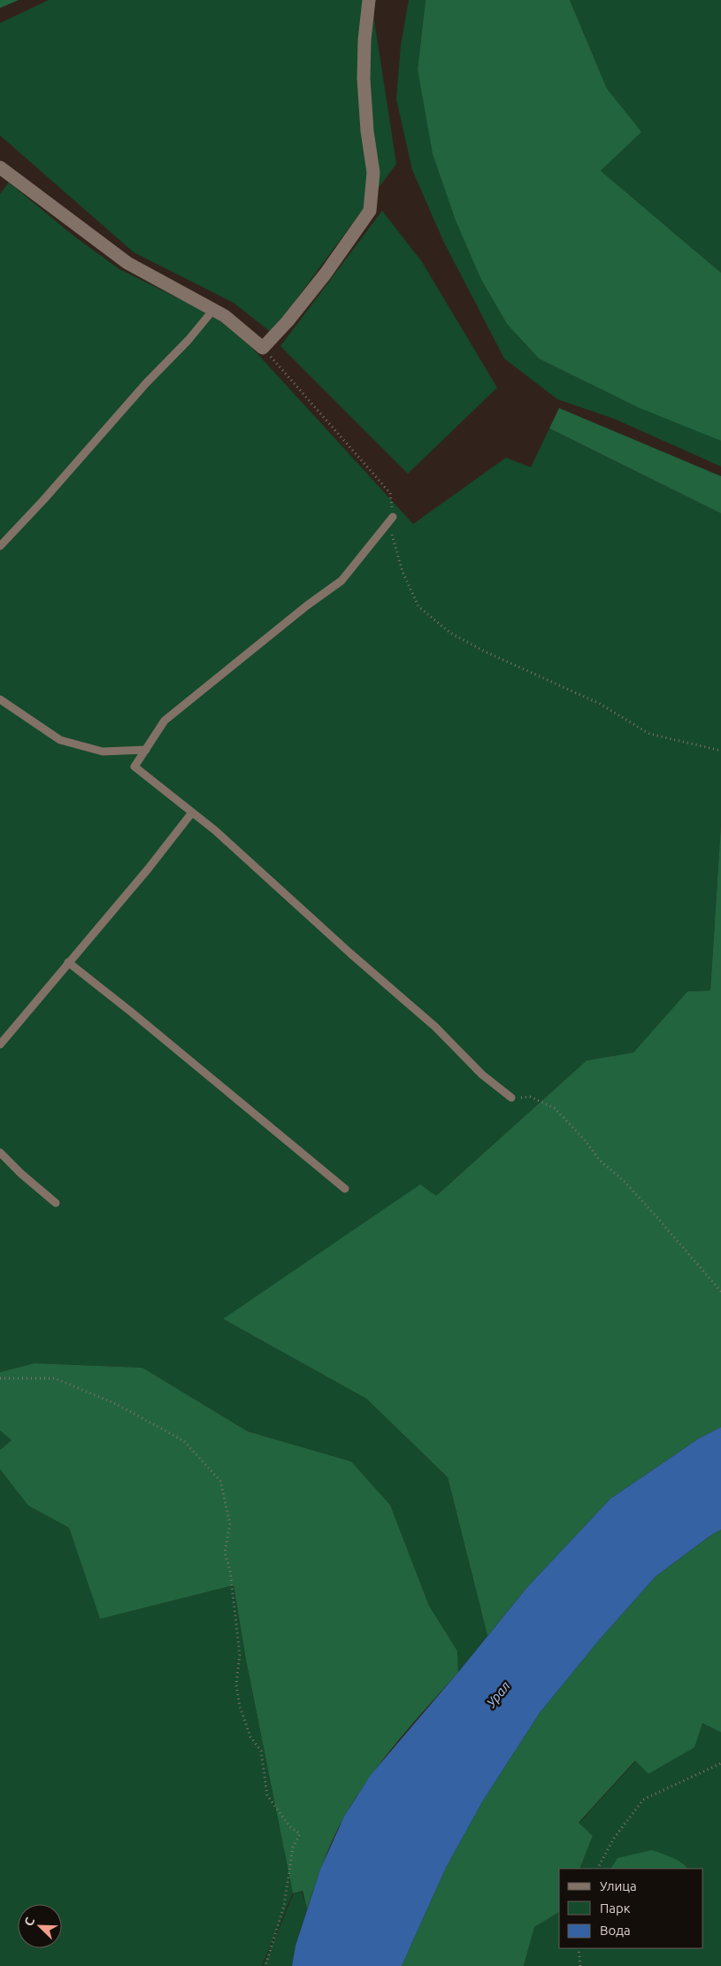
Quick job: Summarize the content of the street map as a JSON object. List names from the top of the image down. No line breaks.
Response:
{"water":["Урал"],"legend":["Улица","Парк","Вода"],"north":"top left"}
